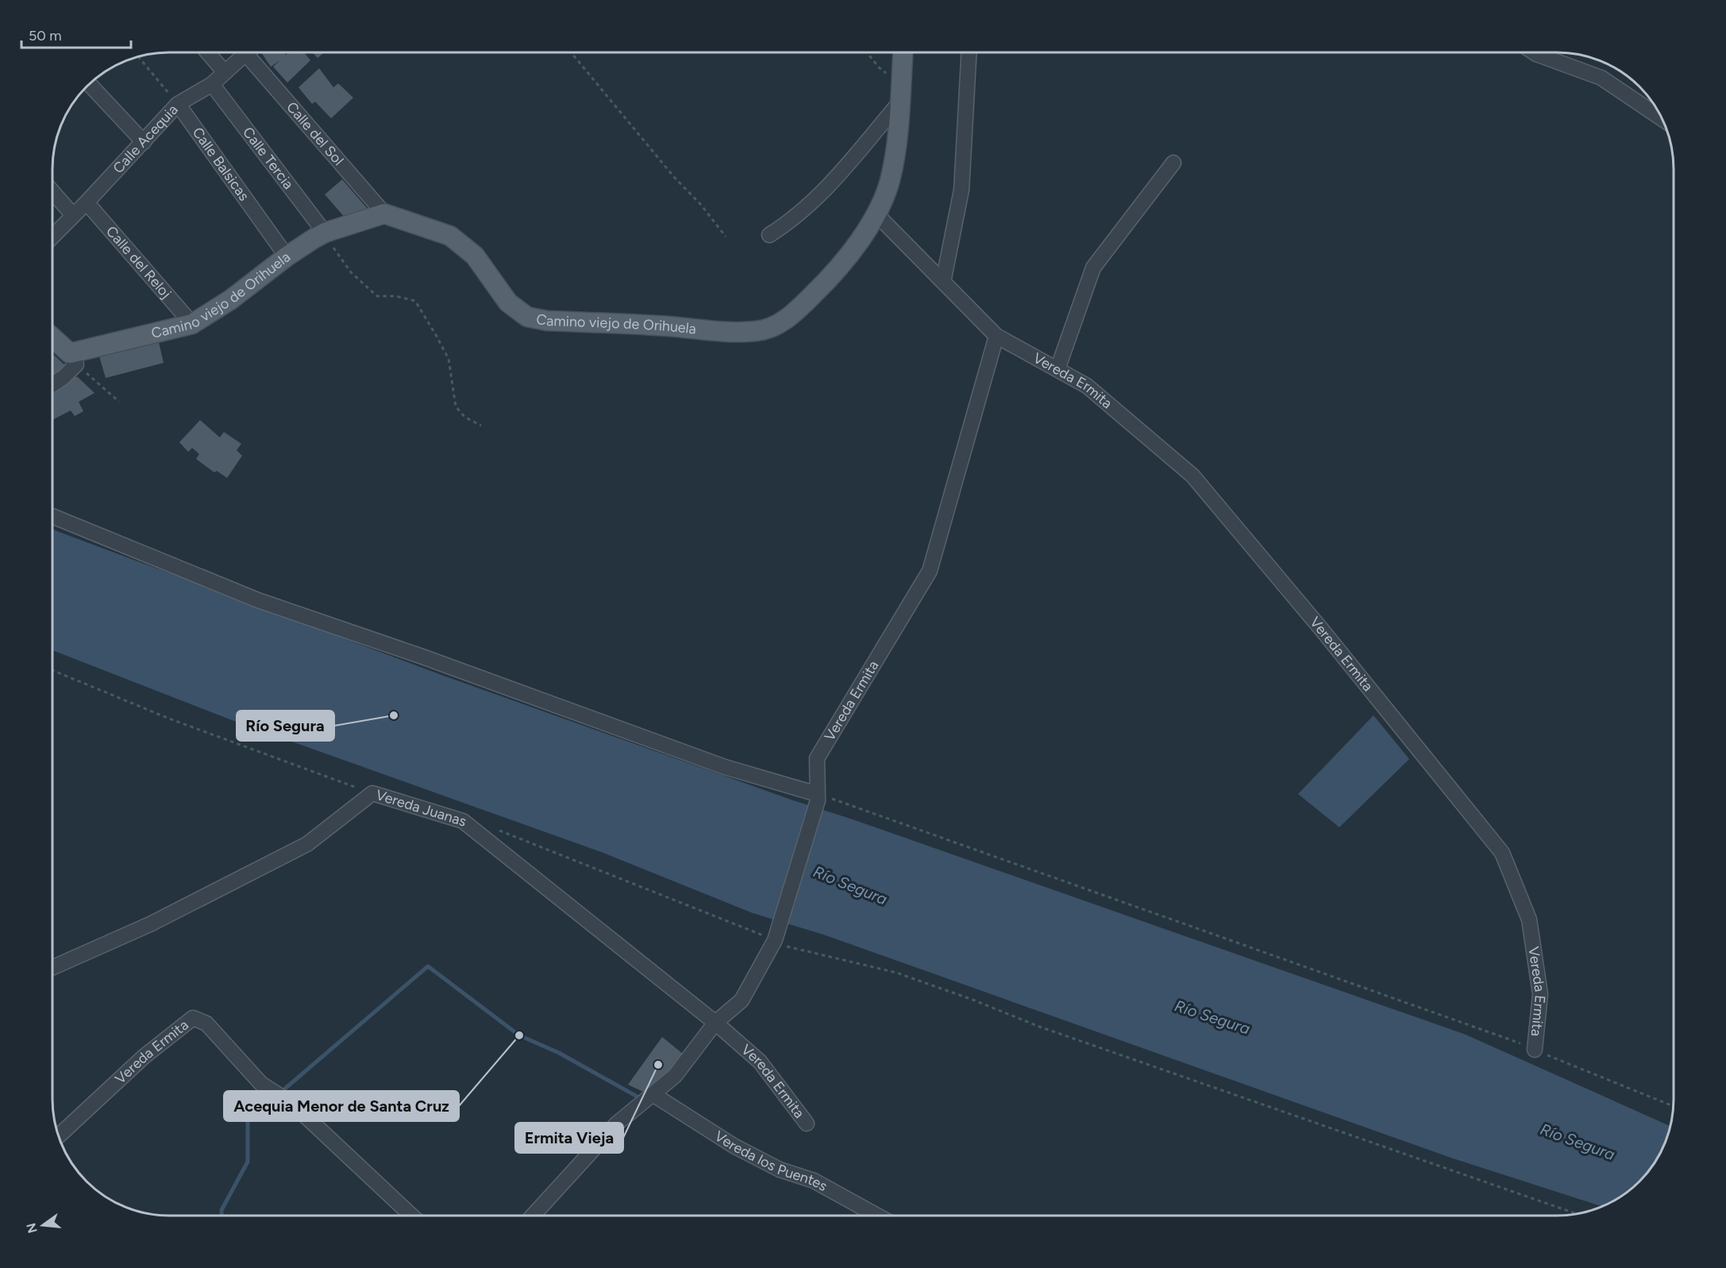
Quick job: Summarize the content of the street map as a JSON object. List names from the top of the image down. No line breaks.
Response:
{"streets":{"main road":["Camino viejo de Orihuela"],"street":["Calle del Sol","Calle Acequia","Calle Tercia","Calle Balsicas","Calle del Reloj","Vereda Ermita","Vereda Juanas","Vereda los Puentes"]},"crossings":[["Calle del Sol","Camino viejo de Orihuela"],["Calle Acequia","Calle Tercia"],["Calle Acequia","Calle Balsicas"],["Calle Acequia","Calle del Reloj"],["Calle Tercia","Camino viejo de Orihuela"],["Calle Balsicas","Camino viejo de Orihuela"],["Calle del Reloj","Camino viejo de Orihuela"],["Vereda Ermita","Vereda Juanas"],["Vereda Ermita","Vereda los Puentes"]],"water":["Río Segura"],"places":["Río Segura","Acequia Menor de Santa Cruz","Ermita Vieja"],"scale_bar":"50 m","north":"left"}
